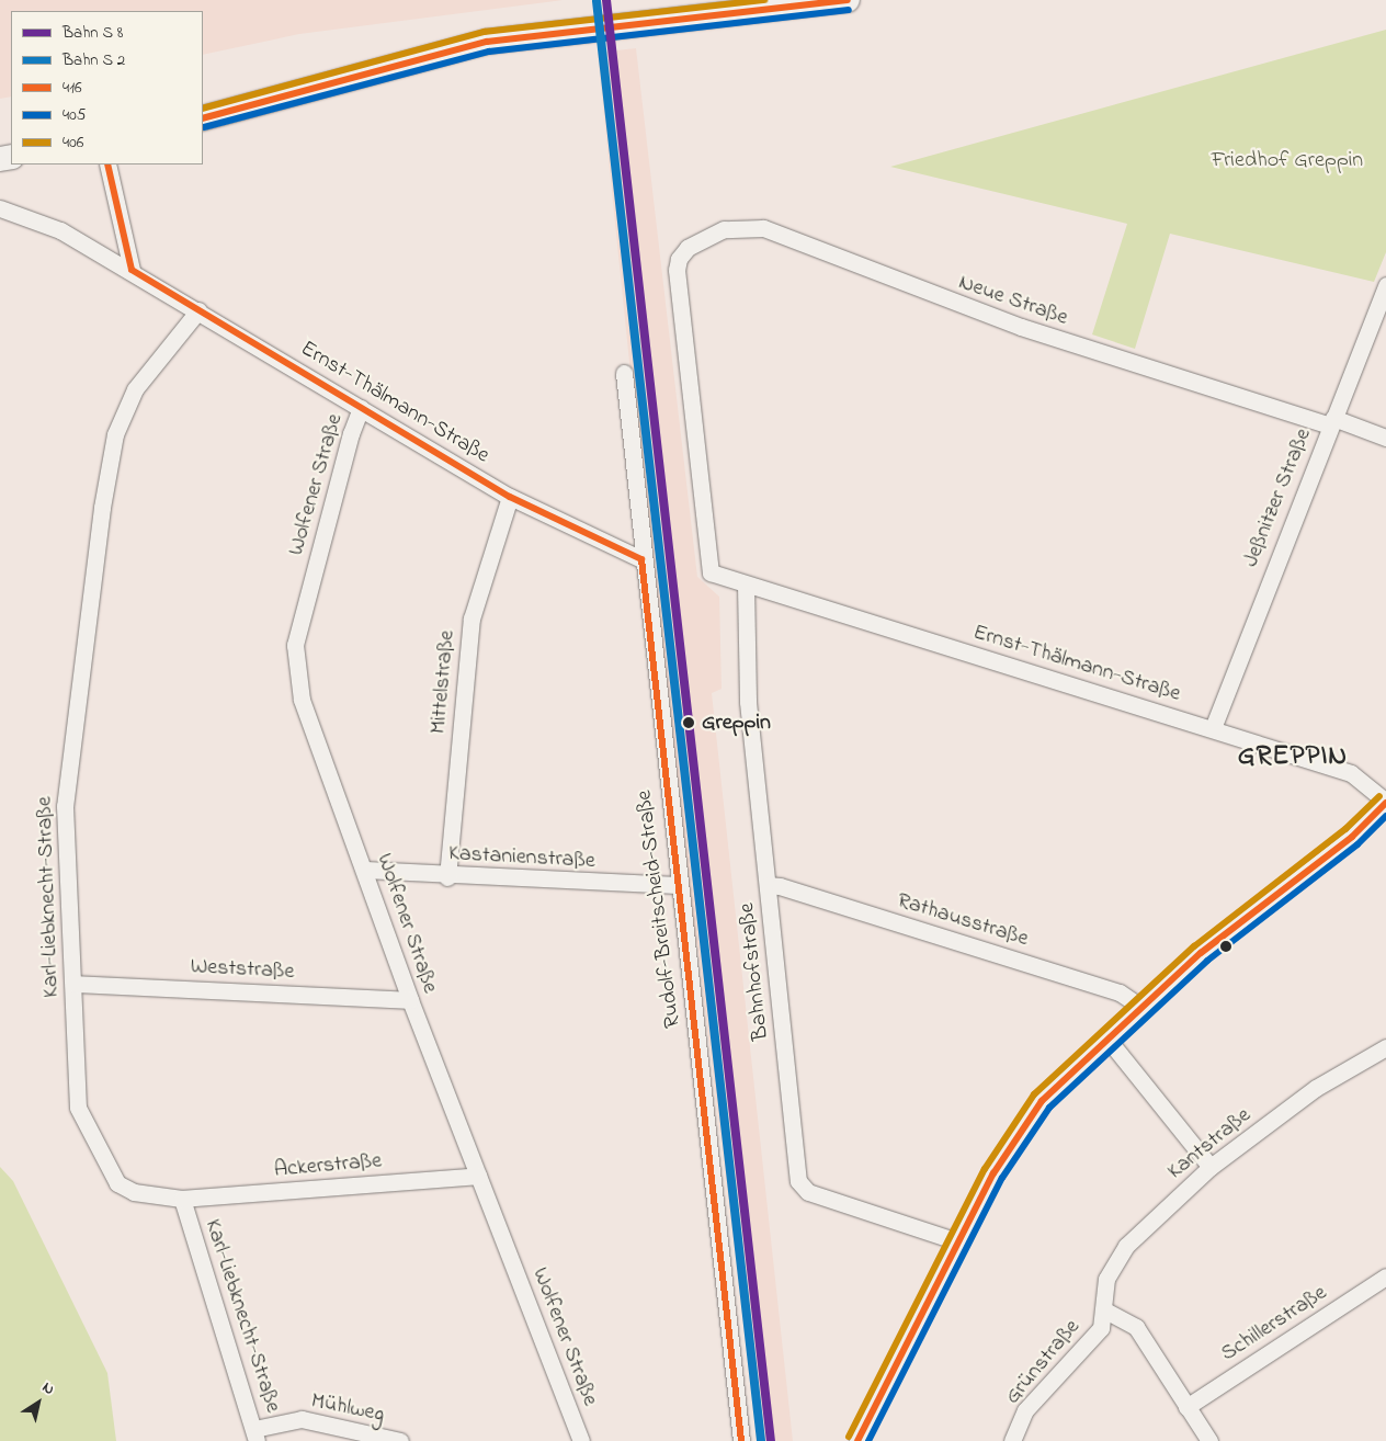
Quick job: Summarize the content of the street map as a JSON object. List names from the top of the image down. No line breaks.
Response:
{"streets":{"street":["Neue Straße","Ernst-Thälmann-Straße","Wolfener Straße","Jeßnitzer Straße","Mittelstraße","Kastanienstraße","Karl-Liebknecht-Straße","Rudolf-Breitscheid-Straße","Rathausstraße","Weststraße","Bahnhofstraße","Kantstraße","Ackerstraße","Schillerstraße","Grünstraße","Mühlweg"]},"crossings":[["Neue Straße","Ernst-Thälmann-Straße"],["Neue Straße","Jeßnitzer Straße"],["Ernst-Thälmann-Straße","Wolfener Straße"],["Ernst-Thälmann-Straße","Jeßnitzer Straße"],["Ernst-Thälmann-Straße","Mittelstraße"],["Ernst-Thälmann-Straße","Karl-Liebknecht-Straße"],["Ernst-Thälmann-Straße","Rudolf-Breitscheid-Straße"],["Ernst-Thälmann-Straße","Bahnhofstraße"],["Wolfener Straße","Kastanienstraße"],["Wolfener Straße","Weststraße"],["Wolfener Straße","Ackerstraße"],["Mittelstraße","Kastanienstraße"],["Kastanienstraße","Rudolf-Breitscheid-Straße"],["Karl-Liebknecht-Straße","Weststraße"],["Karl-Liebknecht-Straße","Ackerstraße"],["Karl-Liebknecht-Straße","Mühlweg"],["Rathausstraße","Bahnhofstraße"],["Kantstraße","Grünstraße"]],"districts":["GREPPIN"],"parks":["Friedhof Greppin"],"places":["Greppin"],"lines":["transit line 416","transit line 406","transit line 405"],"legend":["Bahn S 8","Bahn S 2","416","405","406"],"north":"top right"}
